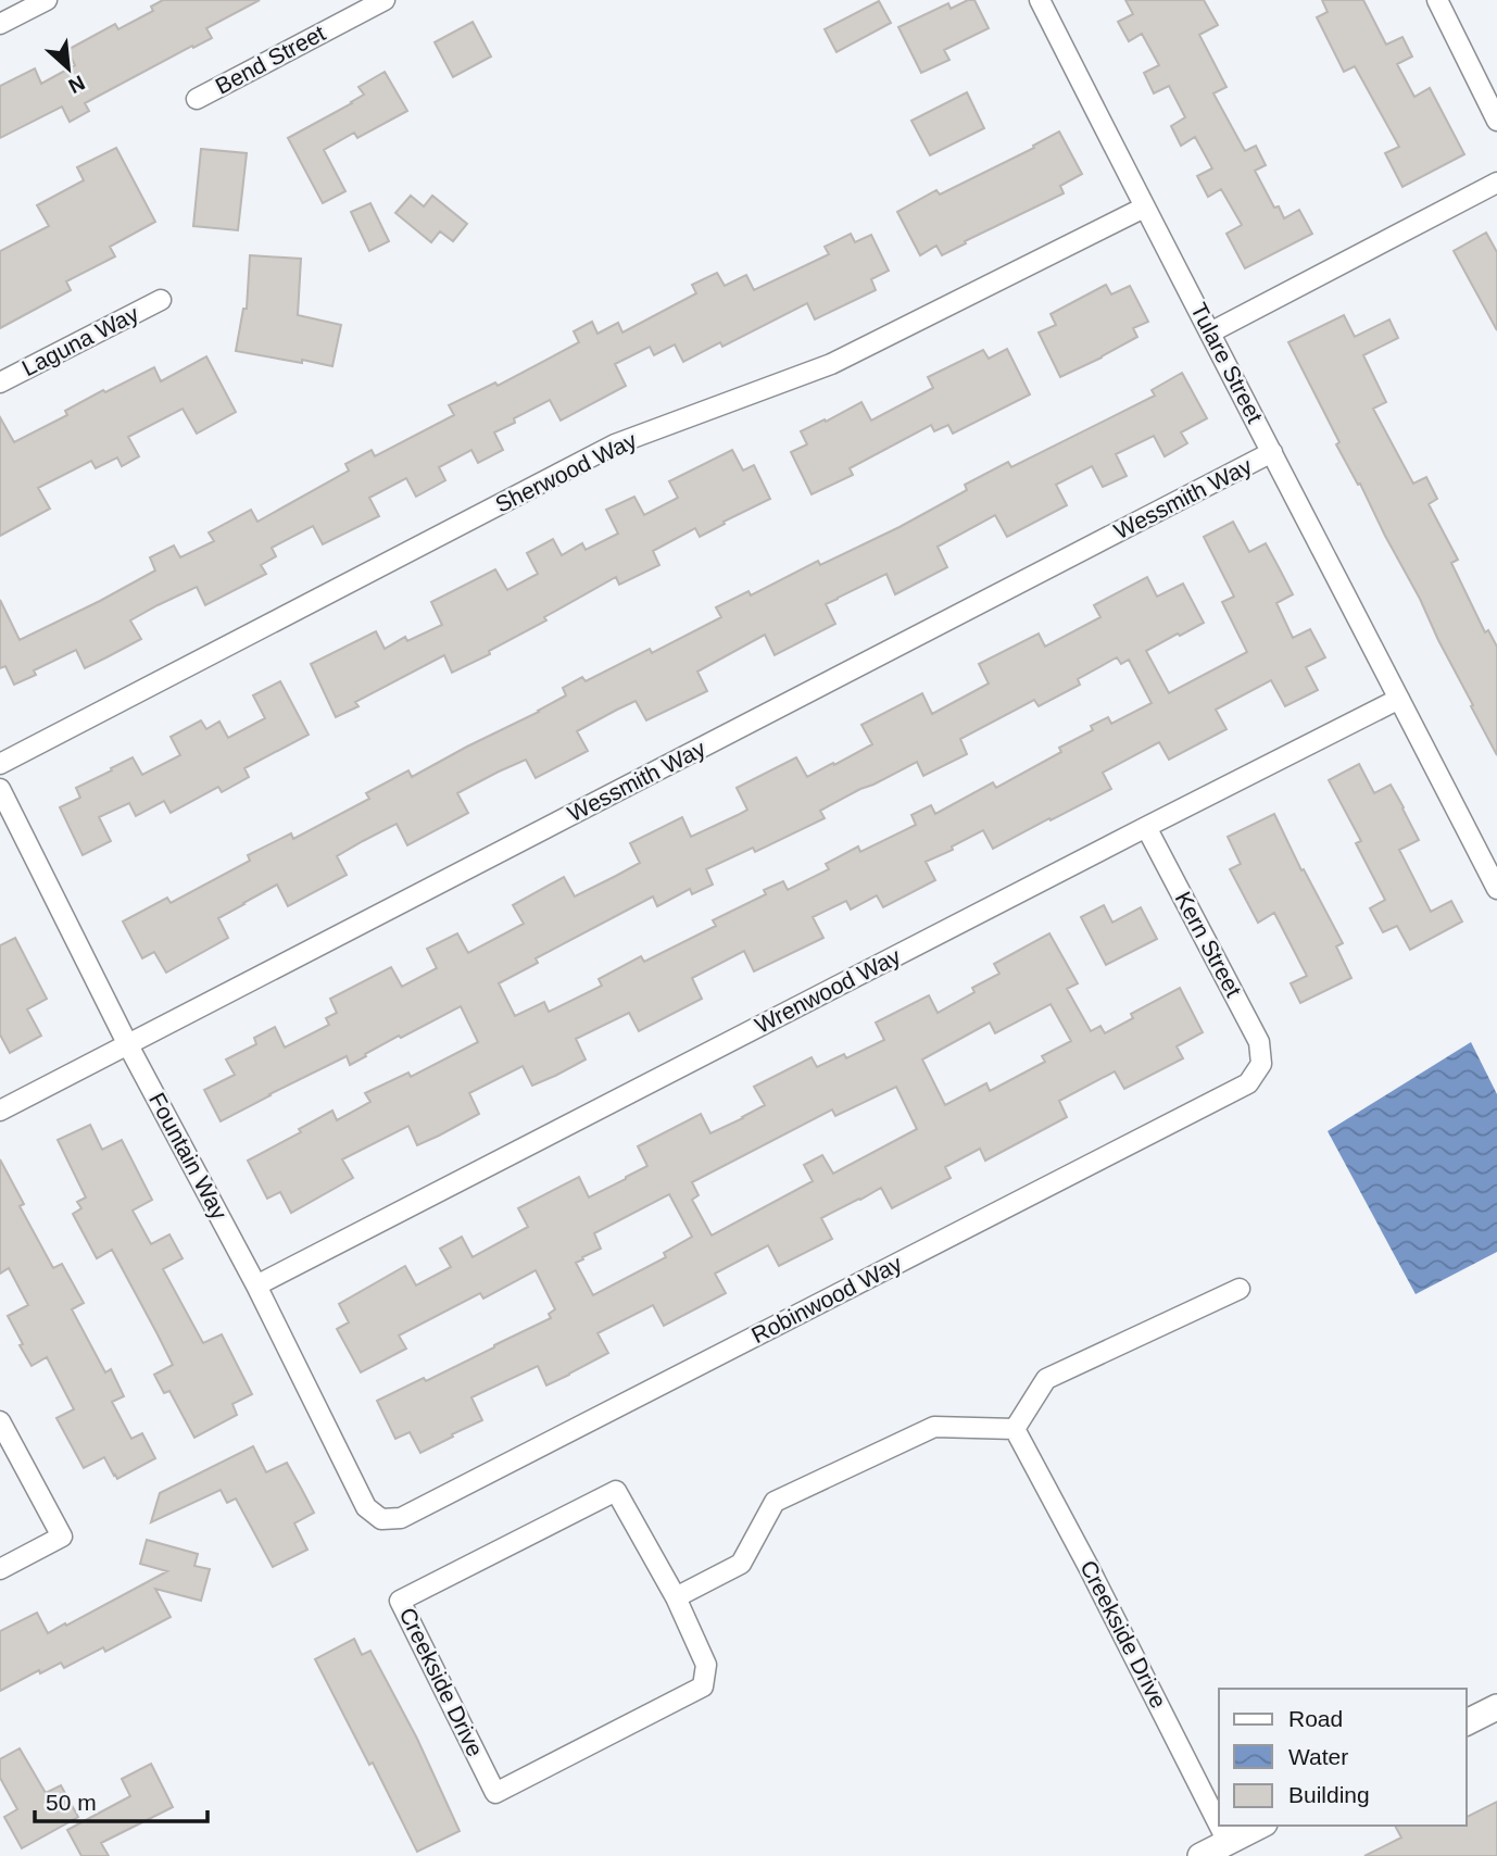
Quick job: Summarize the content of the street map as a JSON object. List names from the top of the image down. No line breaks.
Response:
{"streets":{"street":["Bend Street","Laguna Way","Tulare Street","Sherwood Way","Wessmith Way","Kern Street","Wrenwood Way","Fountain Way","Robinwood Way","Creekside Drive"]},"crossings":[["Tulare Street","Sherwood Way"],["Tulare Street","Wessmith Way"],["Tulare Street","Wrenwood Way"],["Wessmith Way","Fountain Way"],["Kern Street","Wrenwood Way"],["Kern Street","Robinwood Way"],["Wrenwood Way","Fountain Way"],["Fountain Way","Robinwood Way"]],"legend":["Road","Water","Building"],"scale_bar":"50 m","north":"bottom right"}
